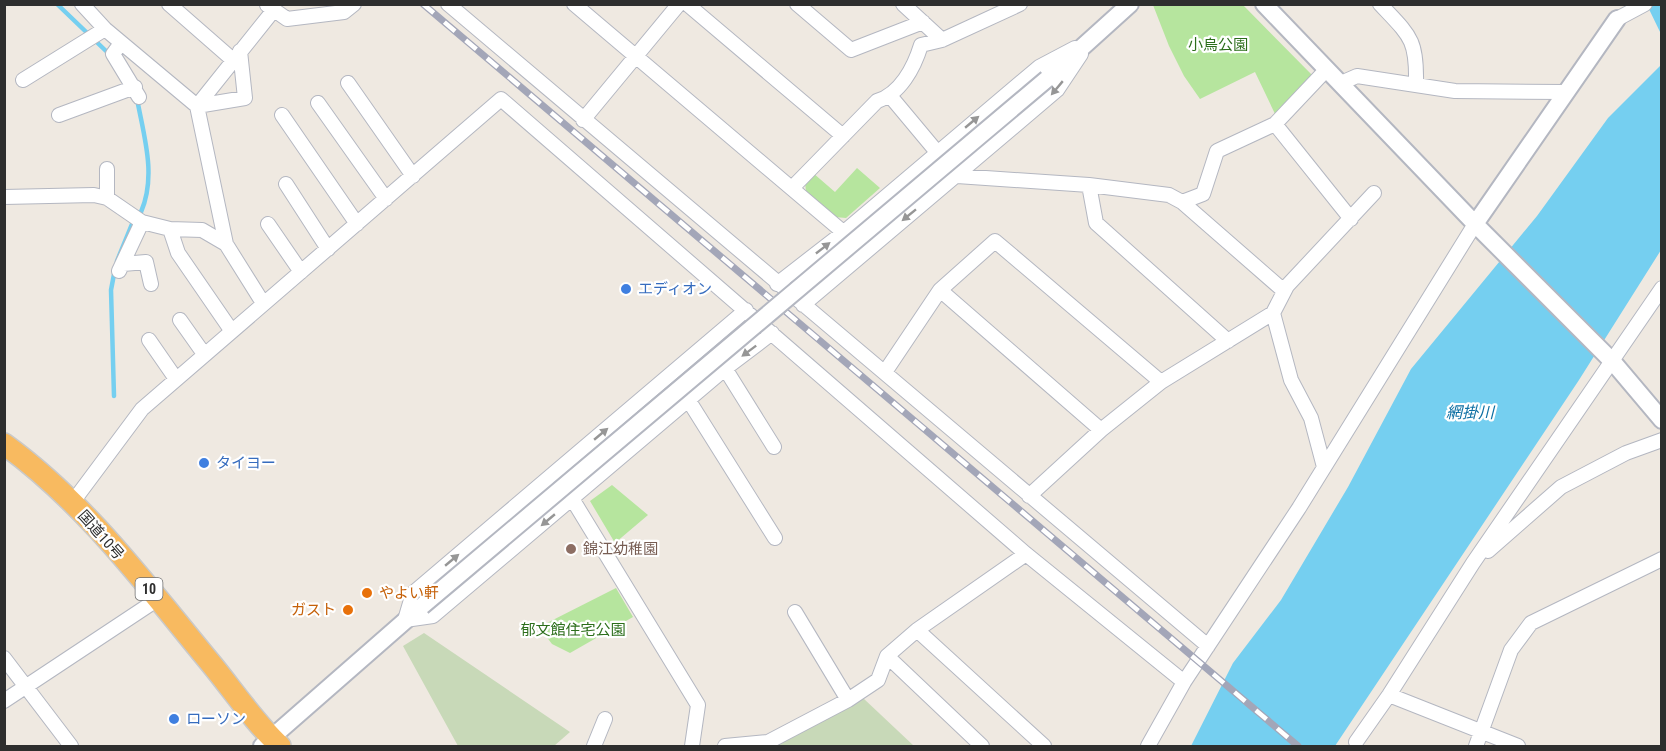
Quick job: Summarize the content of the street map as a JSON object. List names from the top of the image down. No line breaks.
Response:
{"streets":{"highway":["国道10号","10"]},"water":["網掛川"],"parks":["小烏公園","郁文館住宅公園"],"places":["エディオン","タイヨー","錦江幼稚園","やよい軒","ガスト","ローソン"]}
